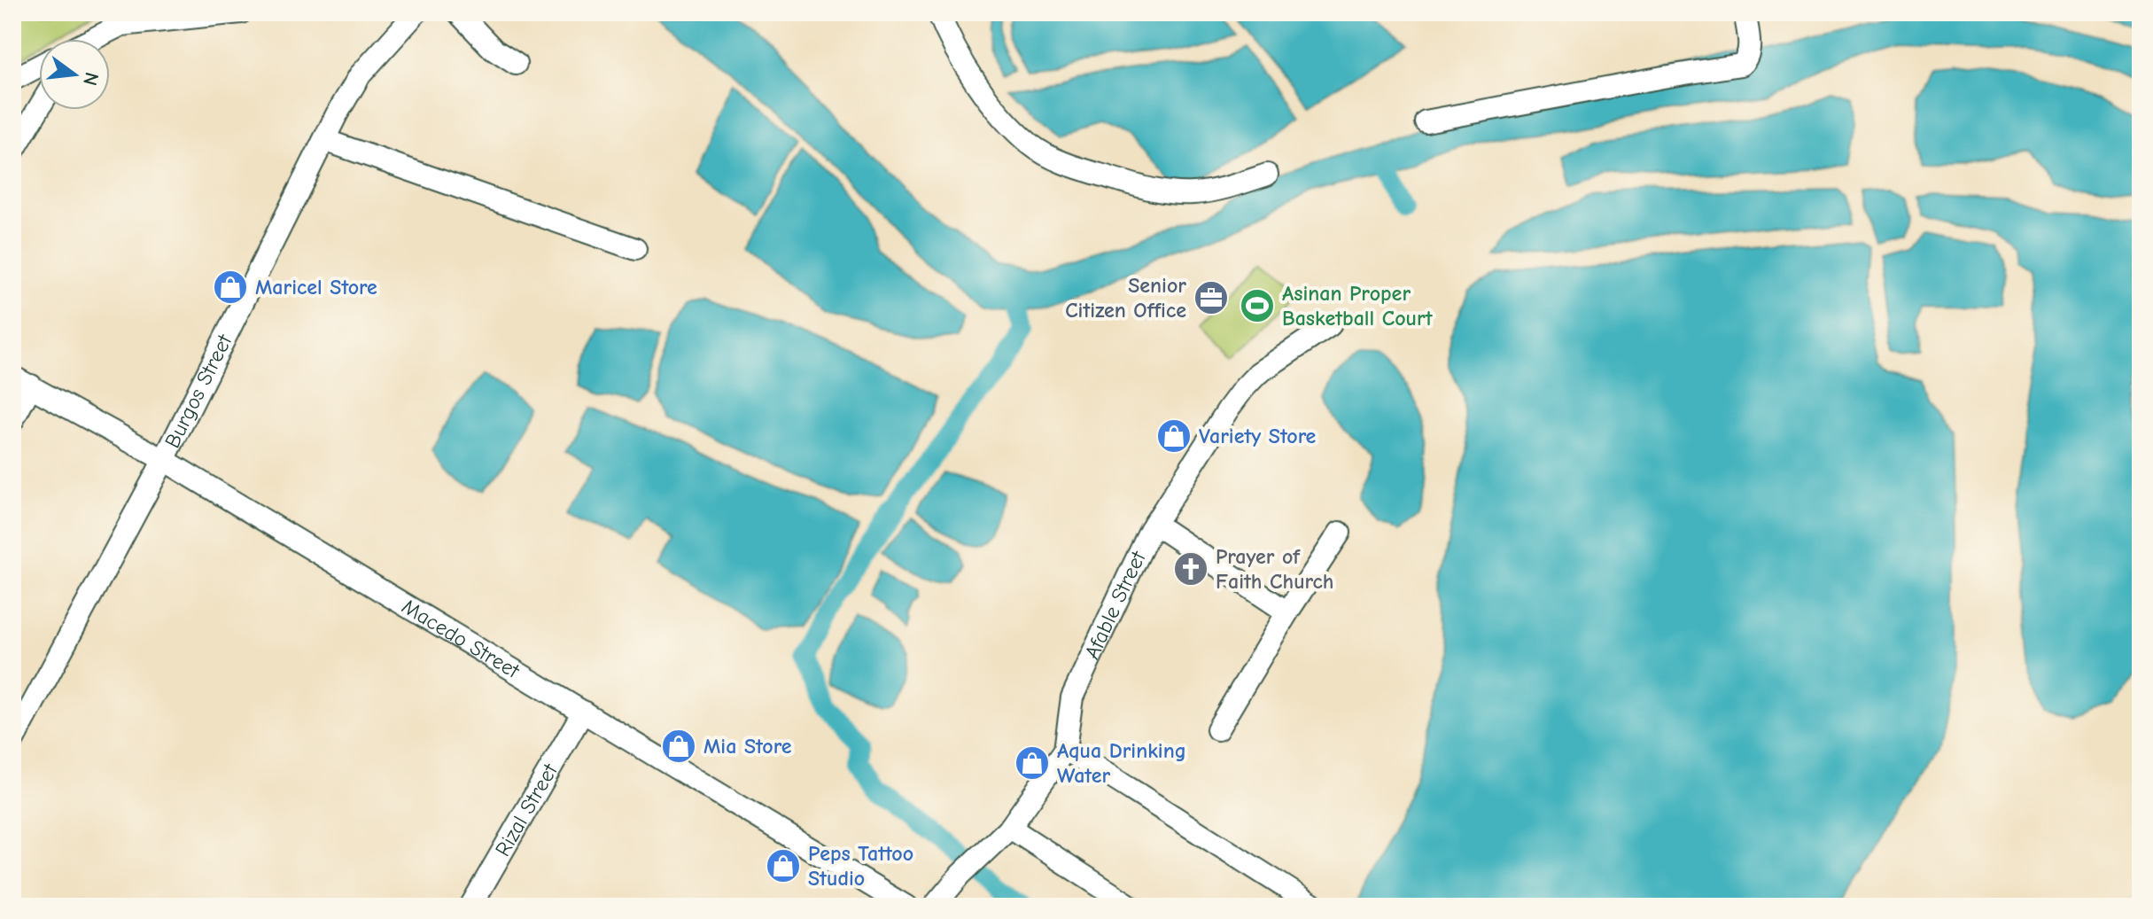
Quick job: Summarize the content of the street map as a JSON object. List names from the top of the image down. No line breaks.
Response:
{"streets":{"street":["Burgos Street","Afable Street","Macedo Street","Rizal Street"]},"crossings":[["Burgos Street","Macedo Street"],["Macedo Street","Rizal Street"]],"places":{"shop":["Maricel Store","Variety Store","Mia Store","Aqua Drinking Water","Peps Tattoo Studio"],"office":["Senior Citizen Office"],"sports":["Asinan Proper Basketball Court"],"church":["Prayer of Faith Church"]},"north":"right"}
